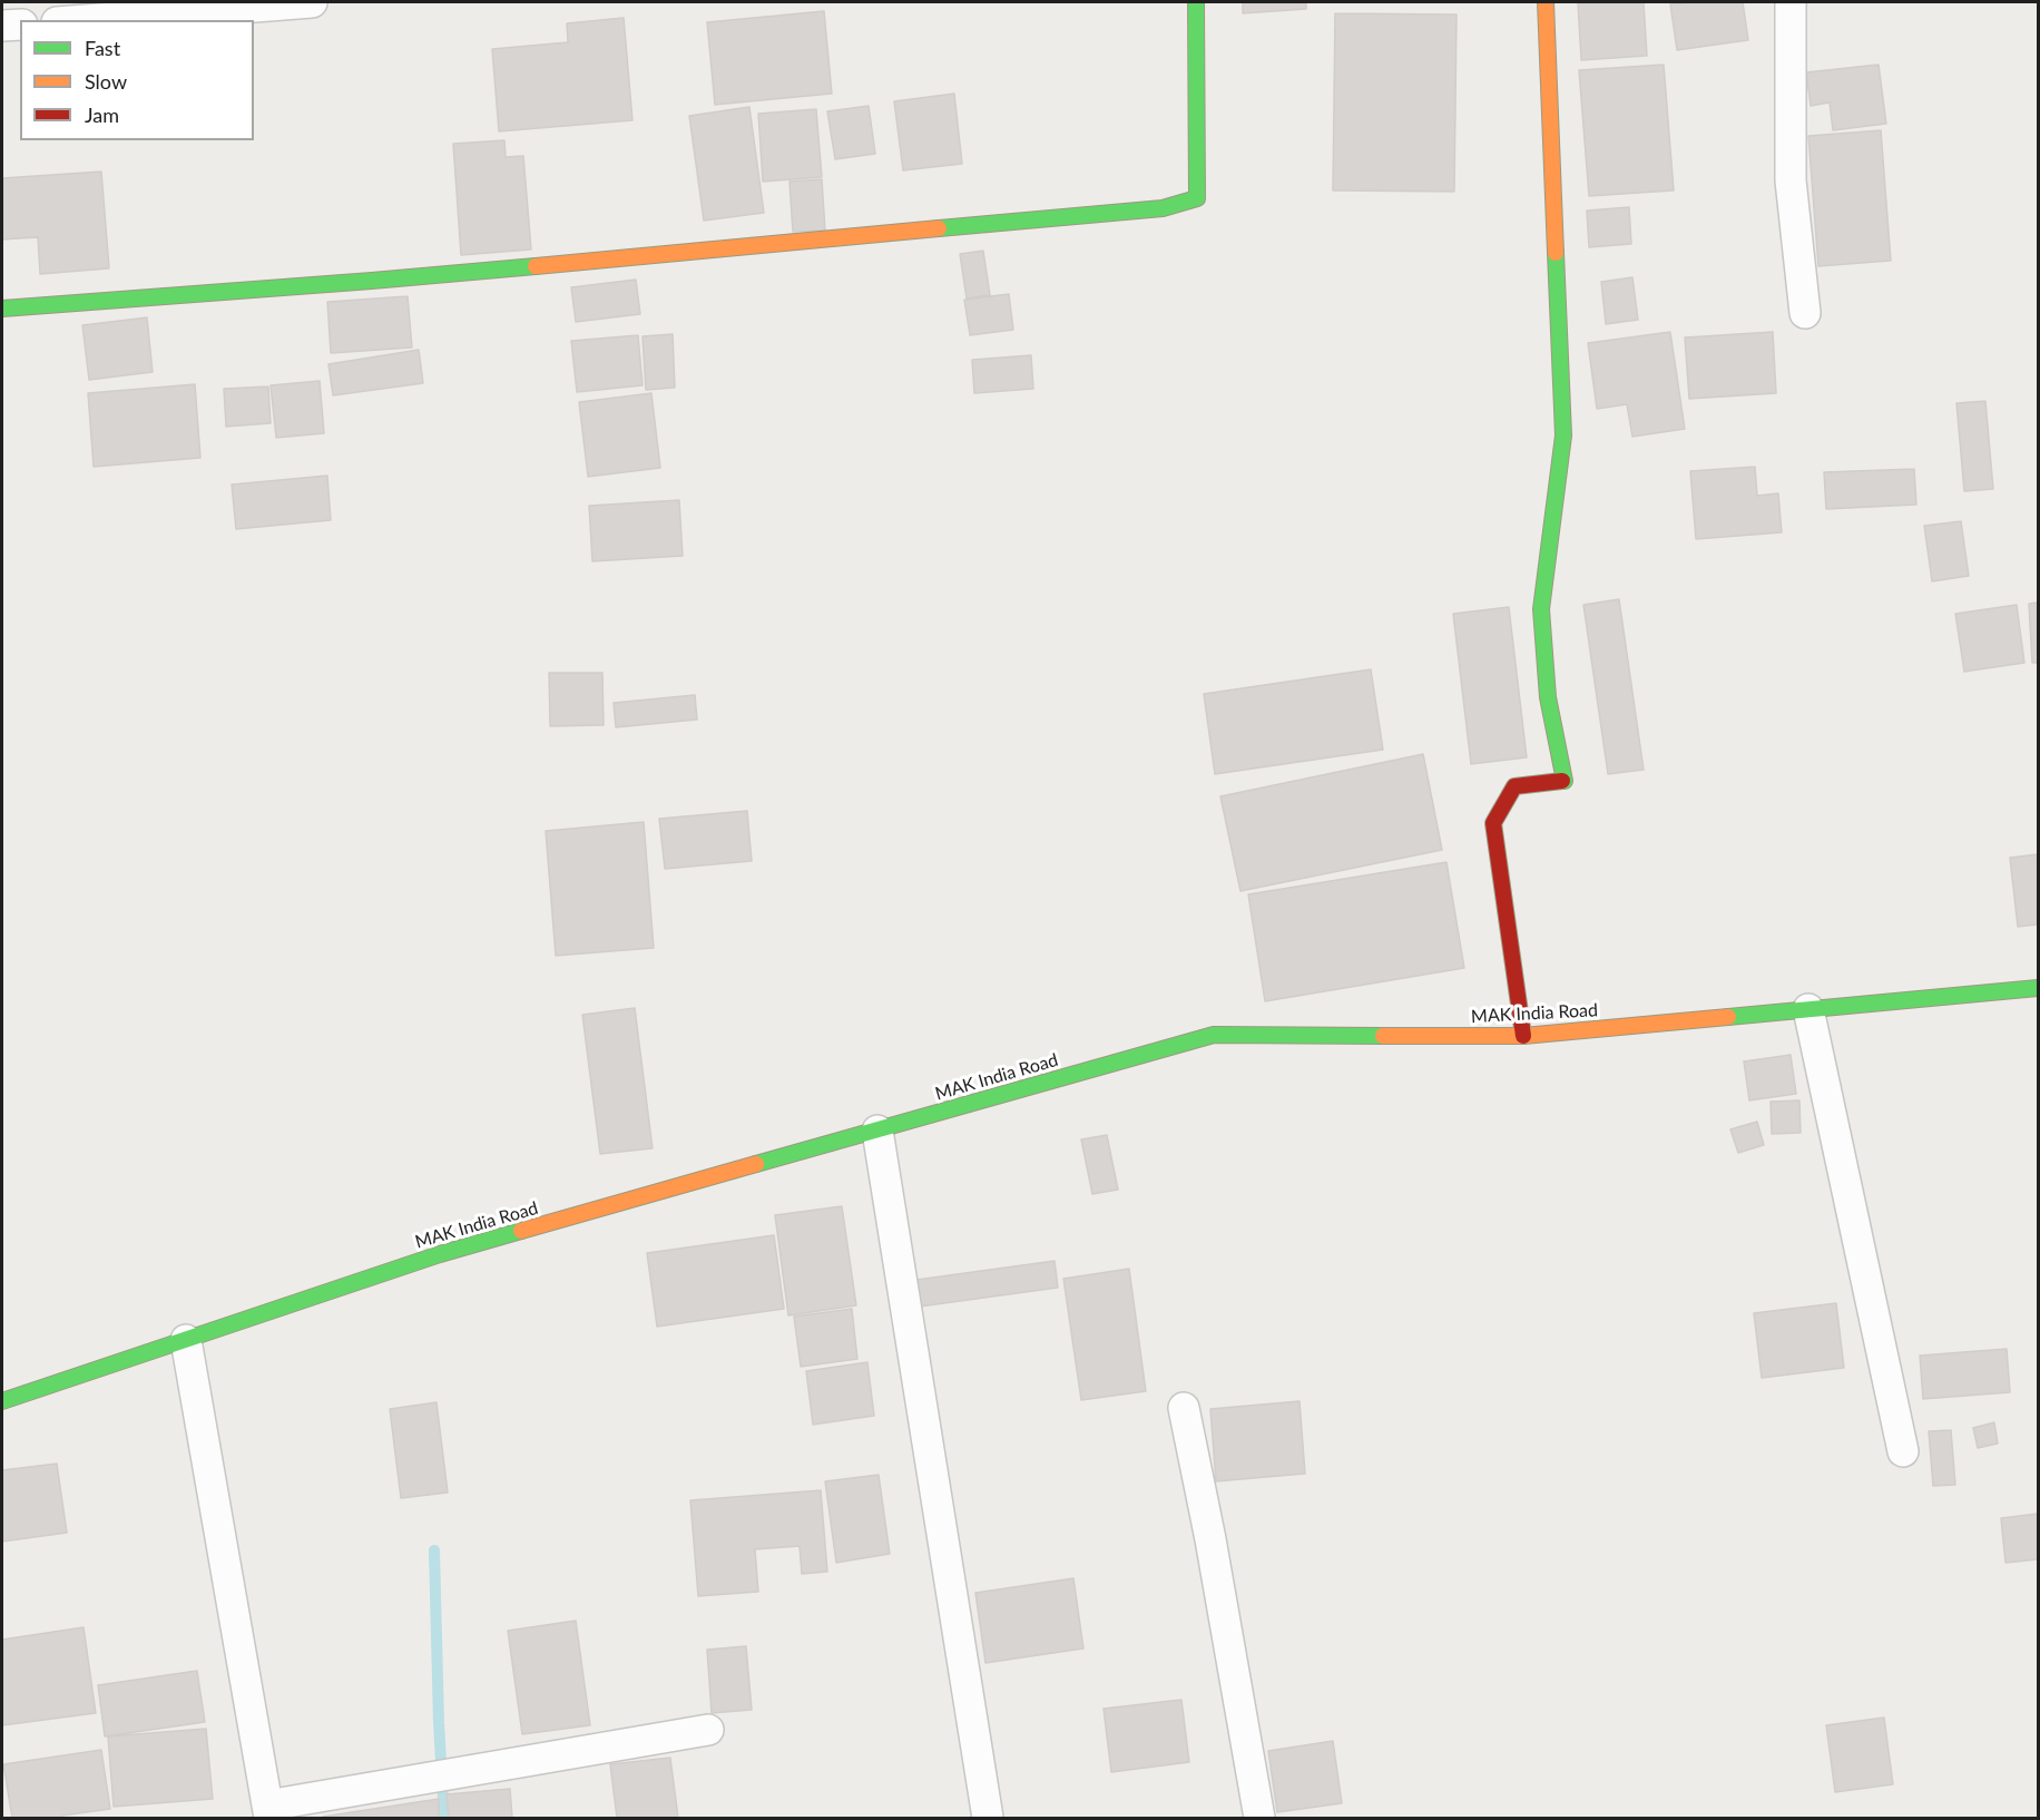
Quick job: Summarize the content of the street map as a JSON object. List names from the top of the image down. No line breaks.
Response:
{"streets":{"street":["MAK India Road"]},"legend":["Fast","Slow","Jam"]}
